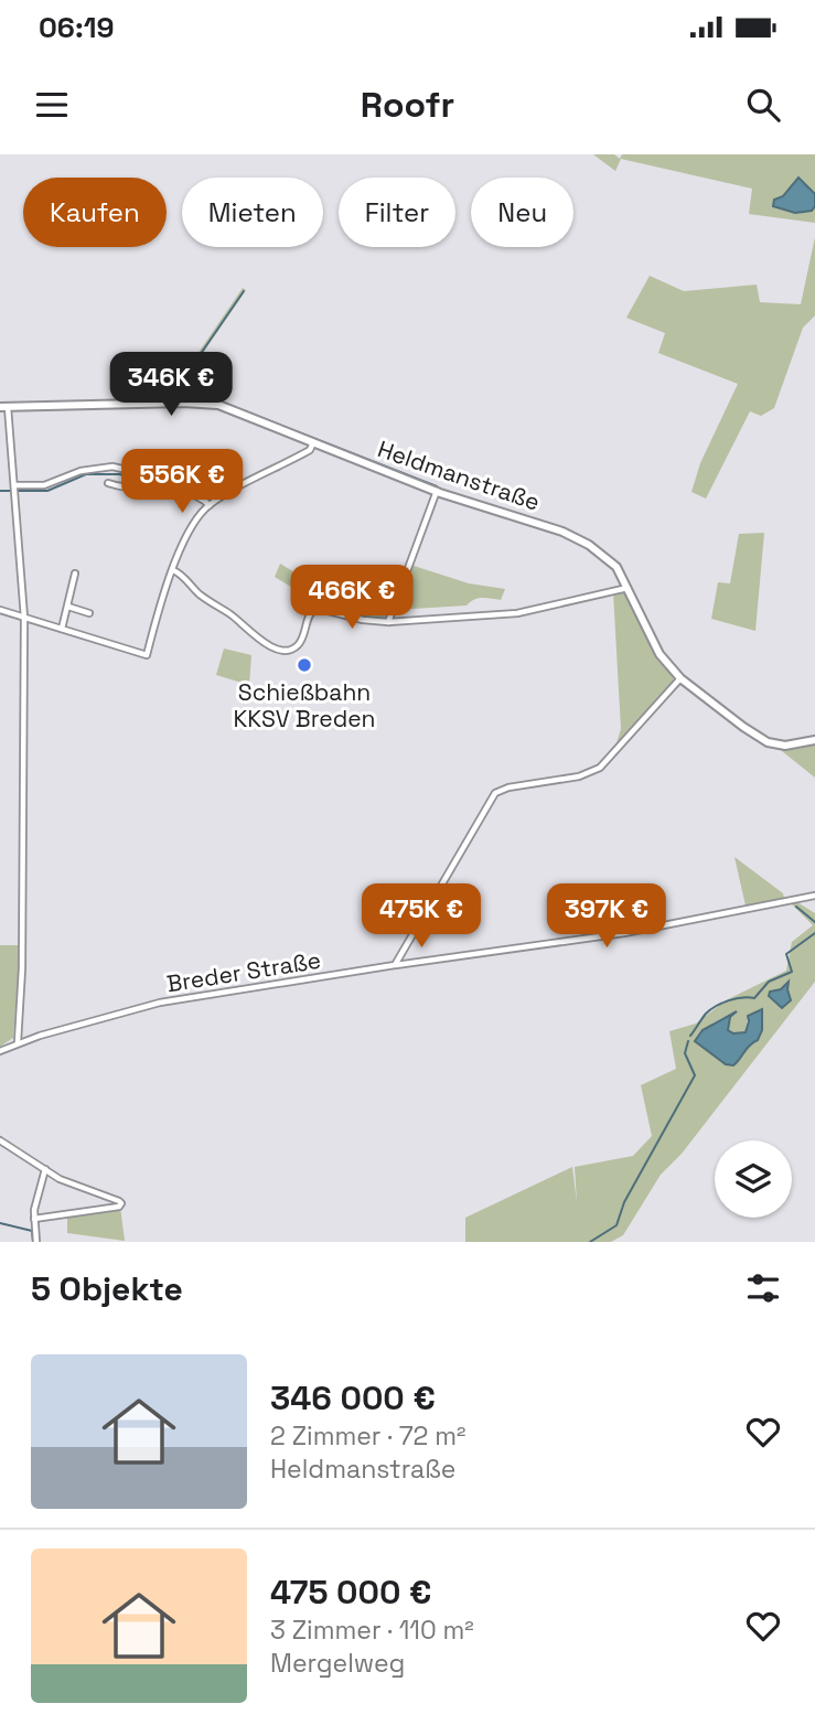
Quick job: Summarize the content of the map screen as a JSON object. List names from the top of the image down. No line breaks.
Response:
{"streets":{"main road":["Heldmanstraße"],"street":["Breder Straße"]},"places":["Schießbahn KKSV Breden"],"page":{"status":"06:19","header":"Roofr","chip":["Kaufen","Mieten","Filter","Neu"],"price":["346K €","556K €","466K €","475K €","397K €"],"heading":"5 Objekte","list":[{"name":"346 000 €","note":"2 Zimmer · 72 m² · Heldmanstraße"},{"name":"475 000 €","note":"3 Zimmer · 110 m² · Mergelweg"}]}}
